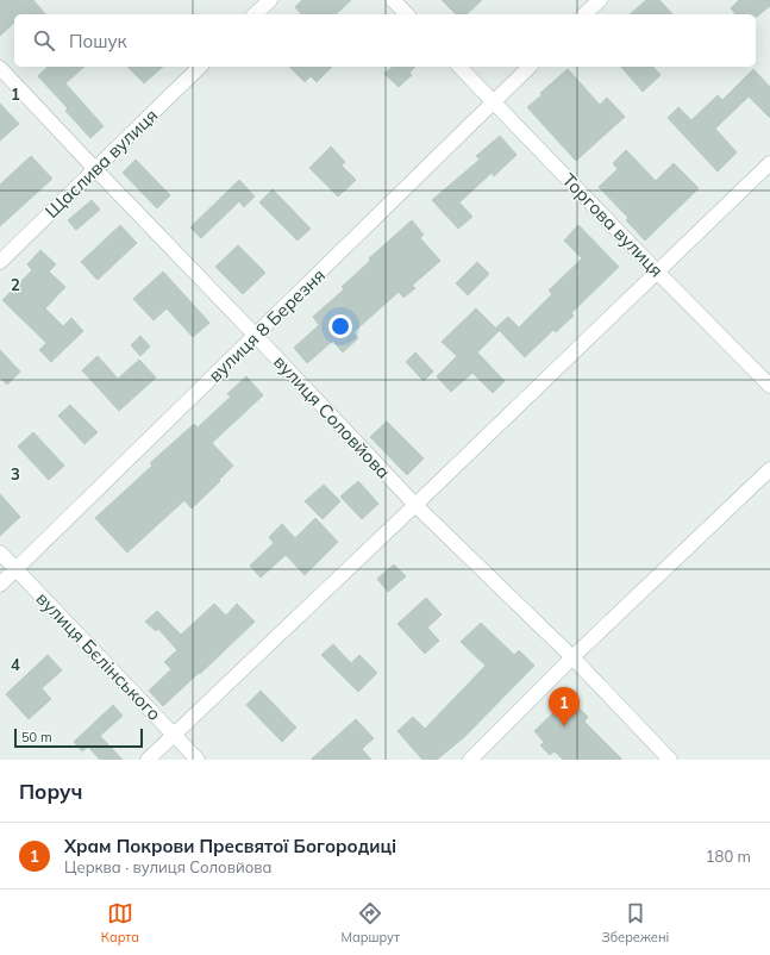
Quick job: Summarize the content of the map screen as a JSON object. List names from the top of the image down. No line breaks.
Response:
{"streets":{"street":["Щаслива вулиця","Торгова вулиця","вулиця 8 Березня","вулиця Соловйова","вулиця Бєлінського"]},"crossings":[["Щаслива вулиця","вулиця Соловйова"],["Торгова вулиця","вулиця 8 Березня"],["вулиця 8 Березня","вулиця Соловйова"],["вулиця 8 Березня","вулиця Бєлінського"]],"scale_bar":"50 m","page":{"search":"Пошук","pins":"1","scale":"50 m","heading":"Поруч","list":[{"mark":"1","name":"Храм Покрови Пресвятої Богородиці","note":"Церква · вулиця Соловйова","value":"180 m"}],"nav":["Карта","Маршрут","Збережені"]},"grid":{"rows":["1","2","3","4"]}}
